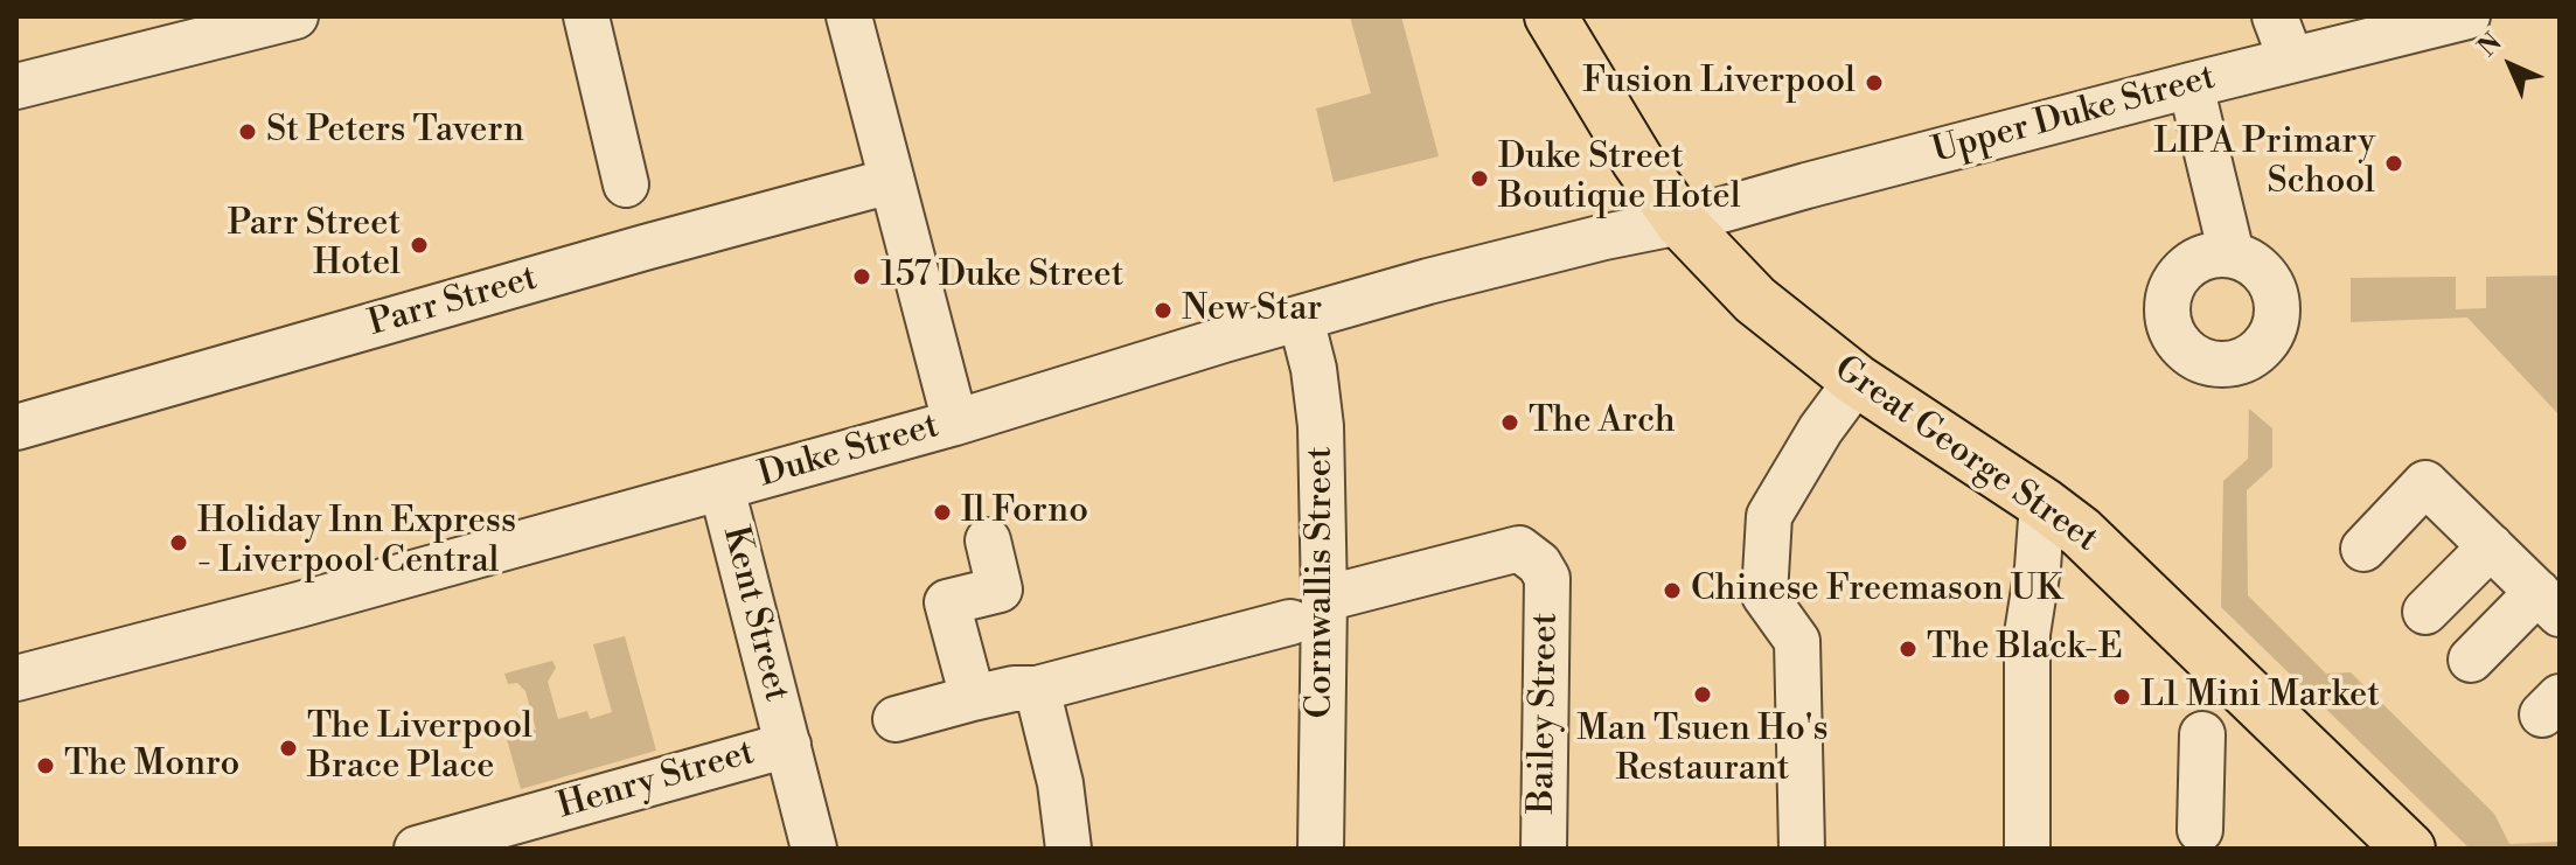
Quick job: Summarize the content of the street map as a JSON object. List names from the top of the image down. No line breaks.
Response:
{"streets":{"main road":["Great George Street"],"street":["Upper Duke Street","Parr Street","Duke Street","Cornwallis Street","Kent Street","Bailey Street","Henry Street"]},"crossings":[["Upper Duke Street","Duke Street"],["Upper Duke Street","Great George Street"],["Duke Street","Great George Street"],["Duke Street","Cornwallis Street"],["Duke Street","Kent Street"],["Cornwallis Street","Bailey Street"],["Kent Street","Henry Street"]],"places":["Fusion Liverpool","St Peters Tavern","LIPA Primary School","Duke Street Boutique Hotel","Parr Street Hotel","157 Duke Street","New Star","The Arch","Il Forno","Holiday Inn Express - Liverpool Central","Chinese Freemason UK","The Black-E","Man Tsuen Ho's Restaurant","L1 Mini Market","The Liverpool Brace Place","The Monro"],"north":"top left"}
